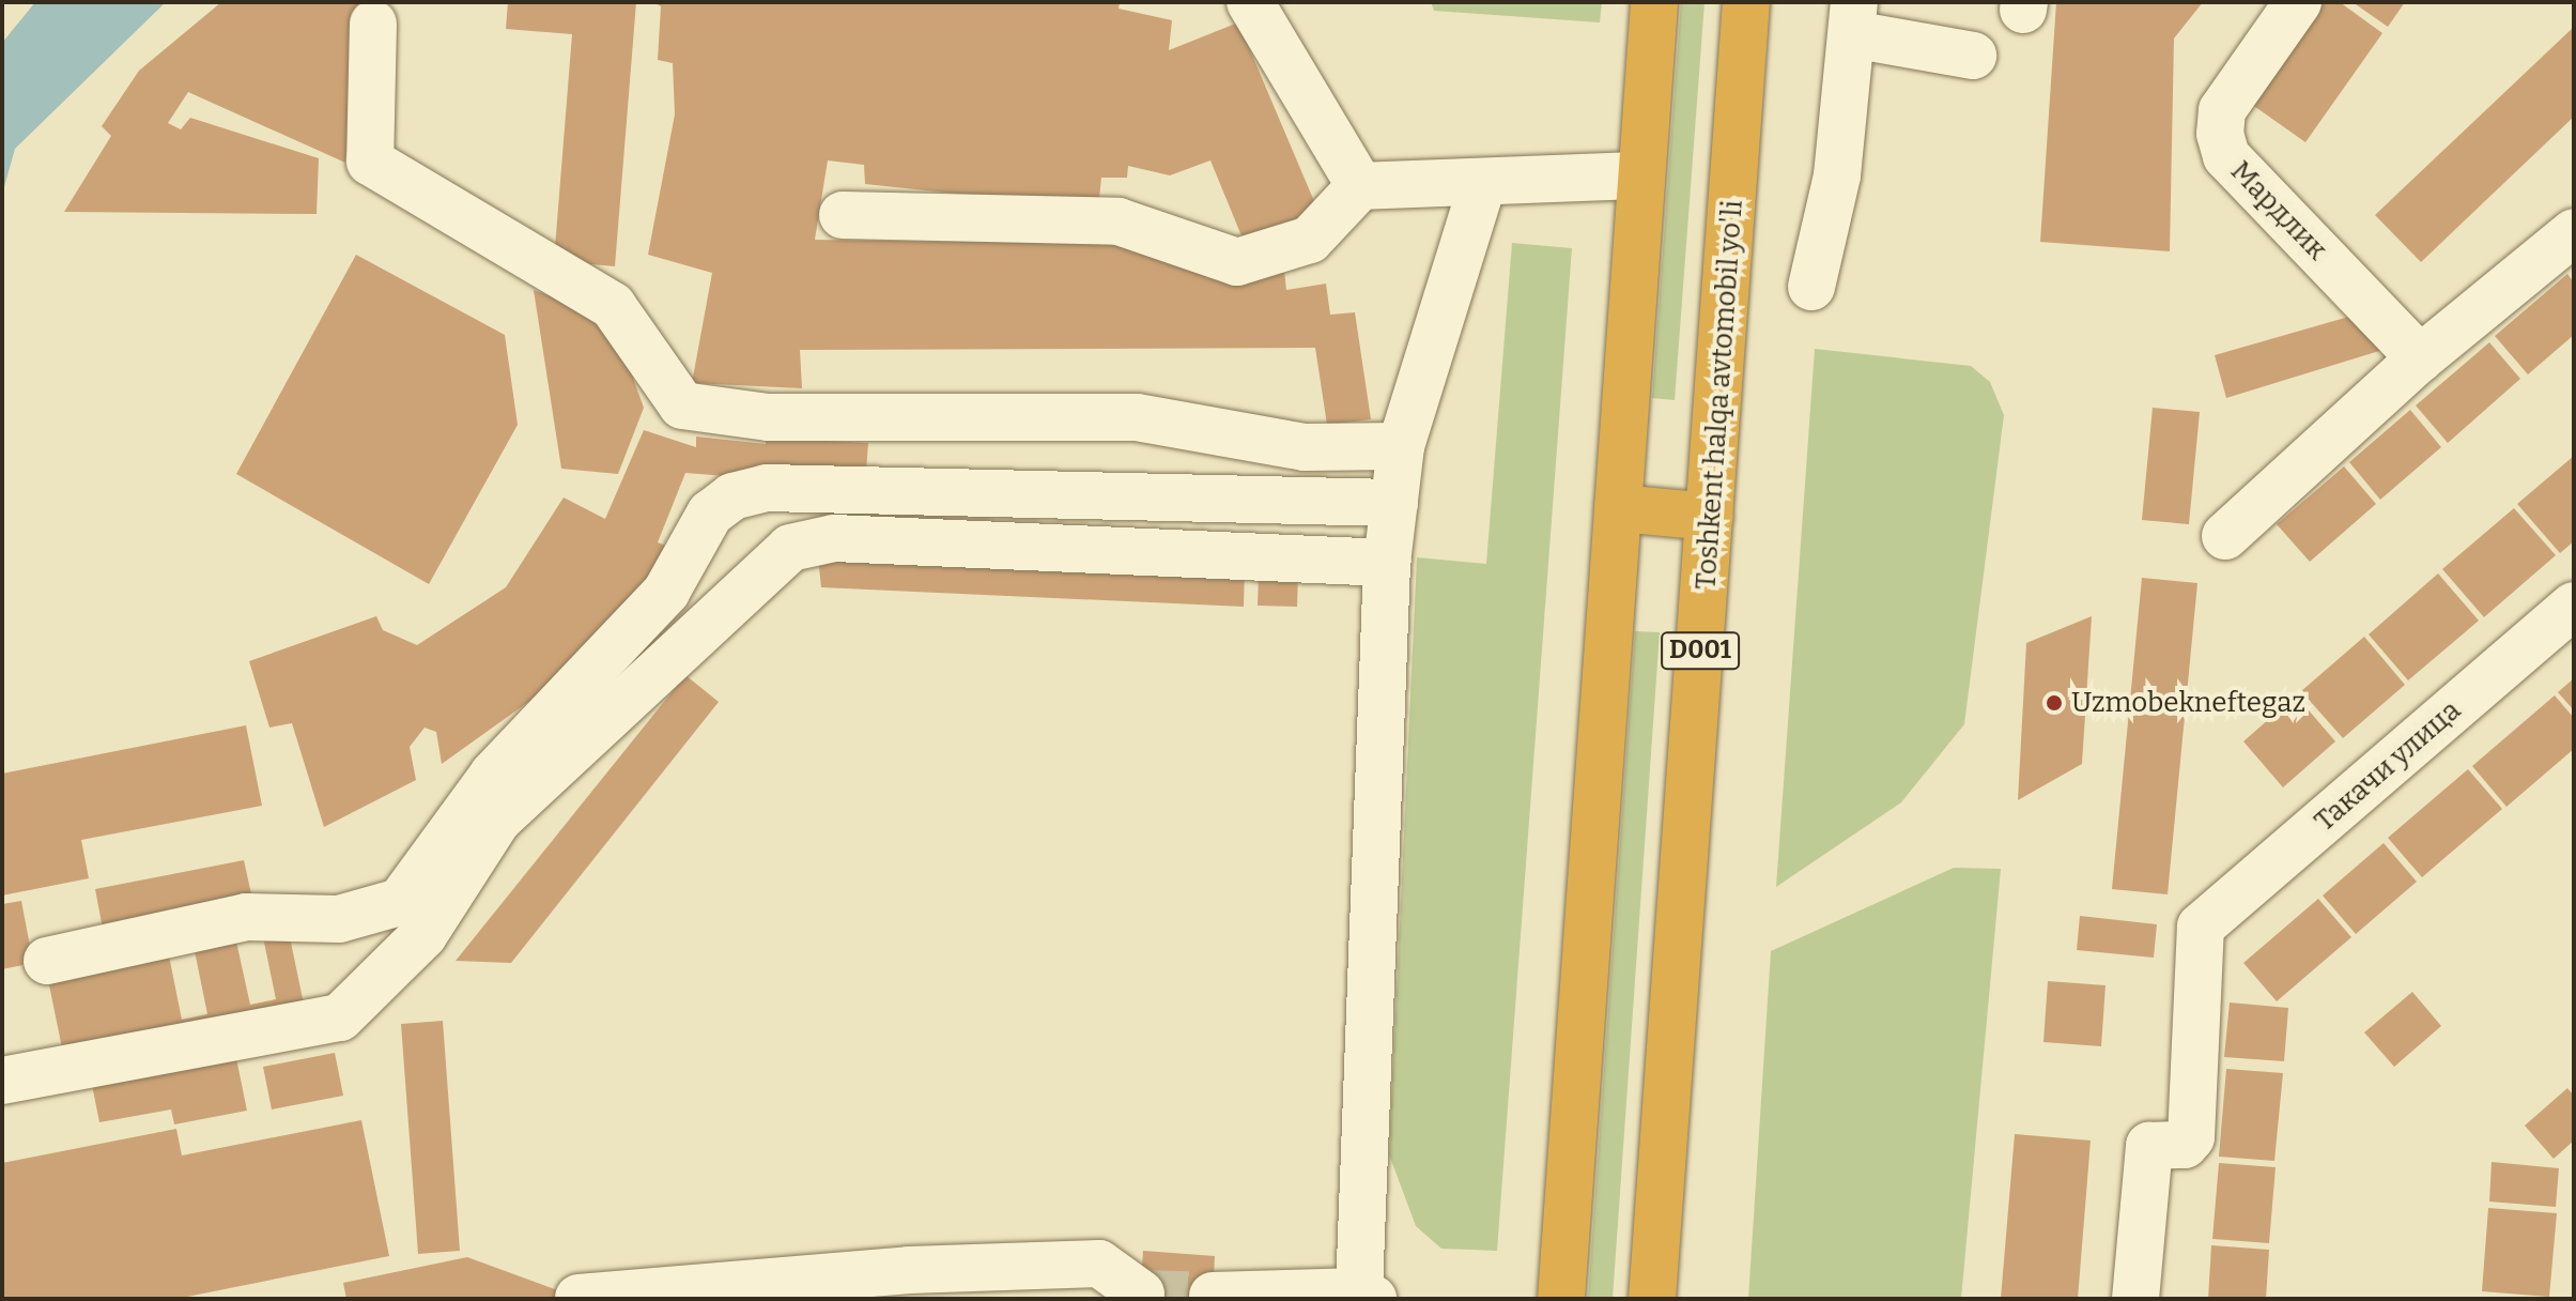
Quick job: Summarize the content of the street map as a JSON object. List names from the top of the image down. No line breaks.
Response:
{"streets":{"highway":["Toshkent halqa avtomobil yo'li","D001"],"street":["Мардлик","Такачи улица"]},"places":["Uzmobekneftegaz"]}
